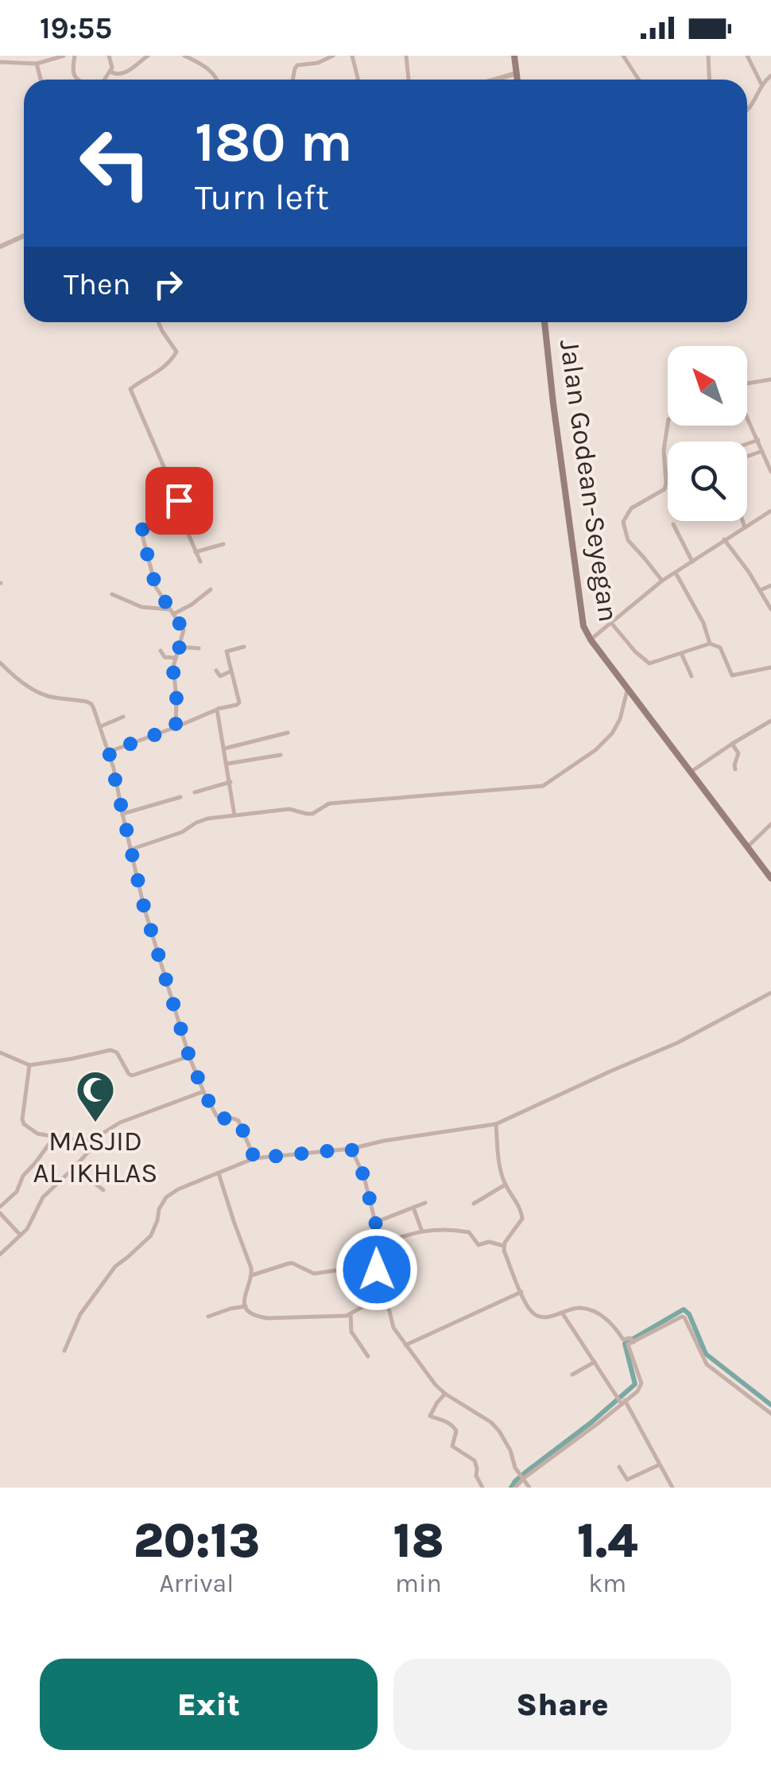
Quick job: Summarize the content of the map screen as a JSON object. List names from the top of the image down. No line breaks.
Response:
{"streets":{"main road":["Jalan Godean-Seyegan"]},"places":{"mosque":["MASJID AL IKHLAS"]},"north":"top left","page":{"status":"19:55","turn":["180 m","Turn left"],"then":"Then","eta":["20:13","Arrival","18","min","1.4","km"],"buttons":["Exit","Share"]}}
